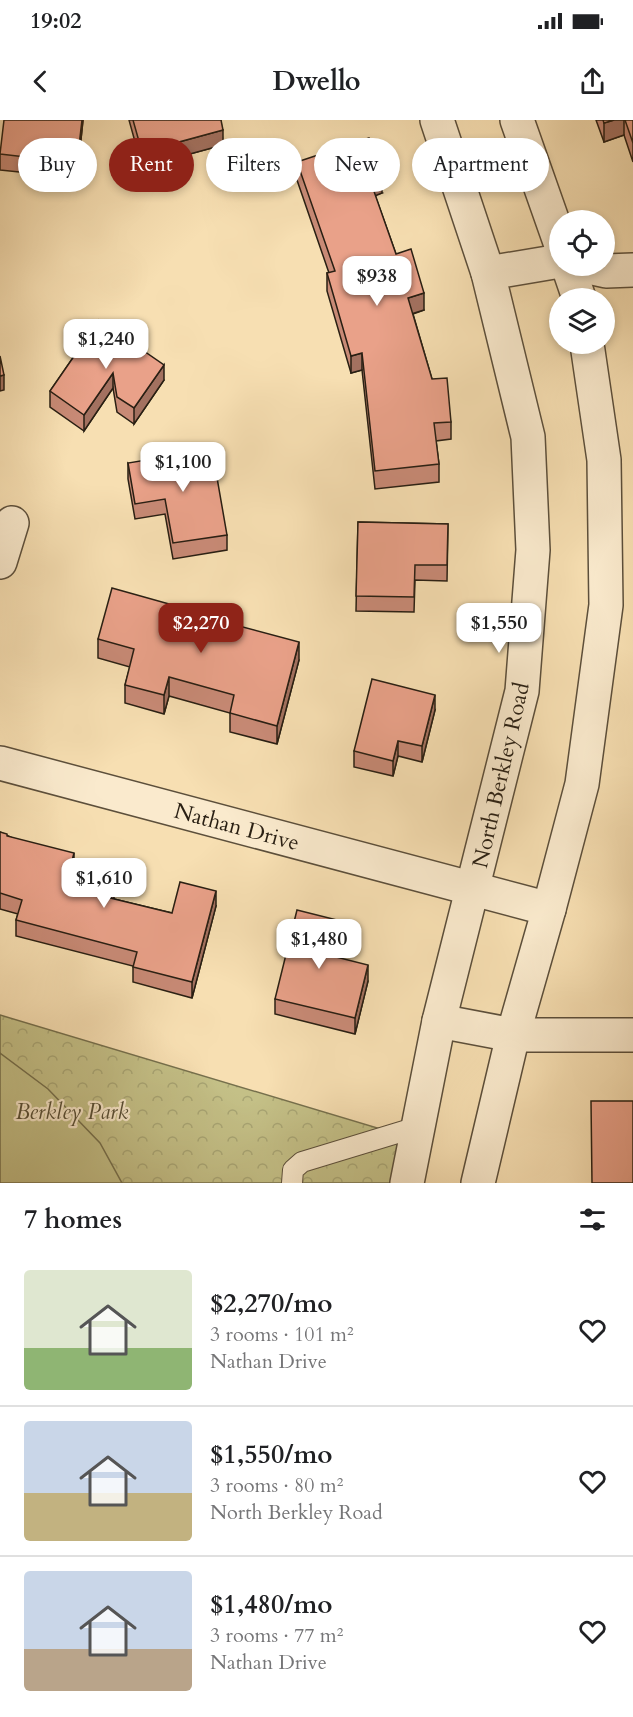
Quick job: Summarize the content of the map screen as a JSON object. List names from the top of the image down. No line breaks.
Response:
{"streets":{"street":["North Berkley Road","Nathan Drive"]},"crossings":[["North Berkley Road","Nathan Drive"]],"parks":["Berkley Park"],"page":{"status":"19:02","header":"Dwello","chip":["Buy","Rent","Filters","New","Apartment"],"price":["$938","$1,240","$1,100","$2,270","$1,550","$1,610","$1,480"],"heading":"7 homes","list":[{"name":"$2,270/mo","note":"3 rooms · 101 m² · Nathan Drive"},{"name":"$1,550/mo","note":"3 rooms · 80 m² · North Berkley Road"},{"name":"$1,480/mo","note":"3 rooms · 77 m² · Nathan Drive"}]}}
